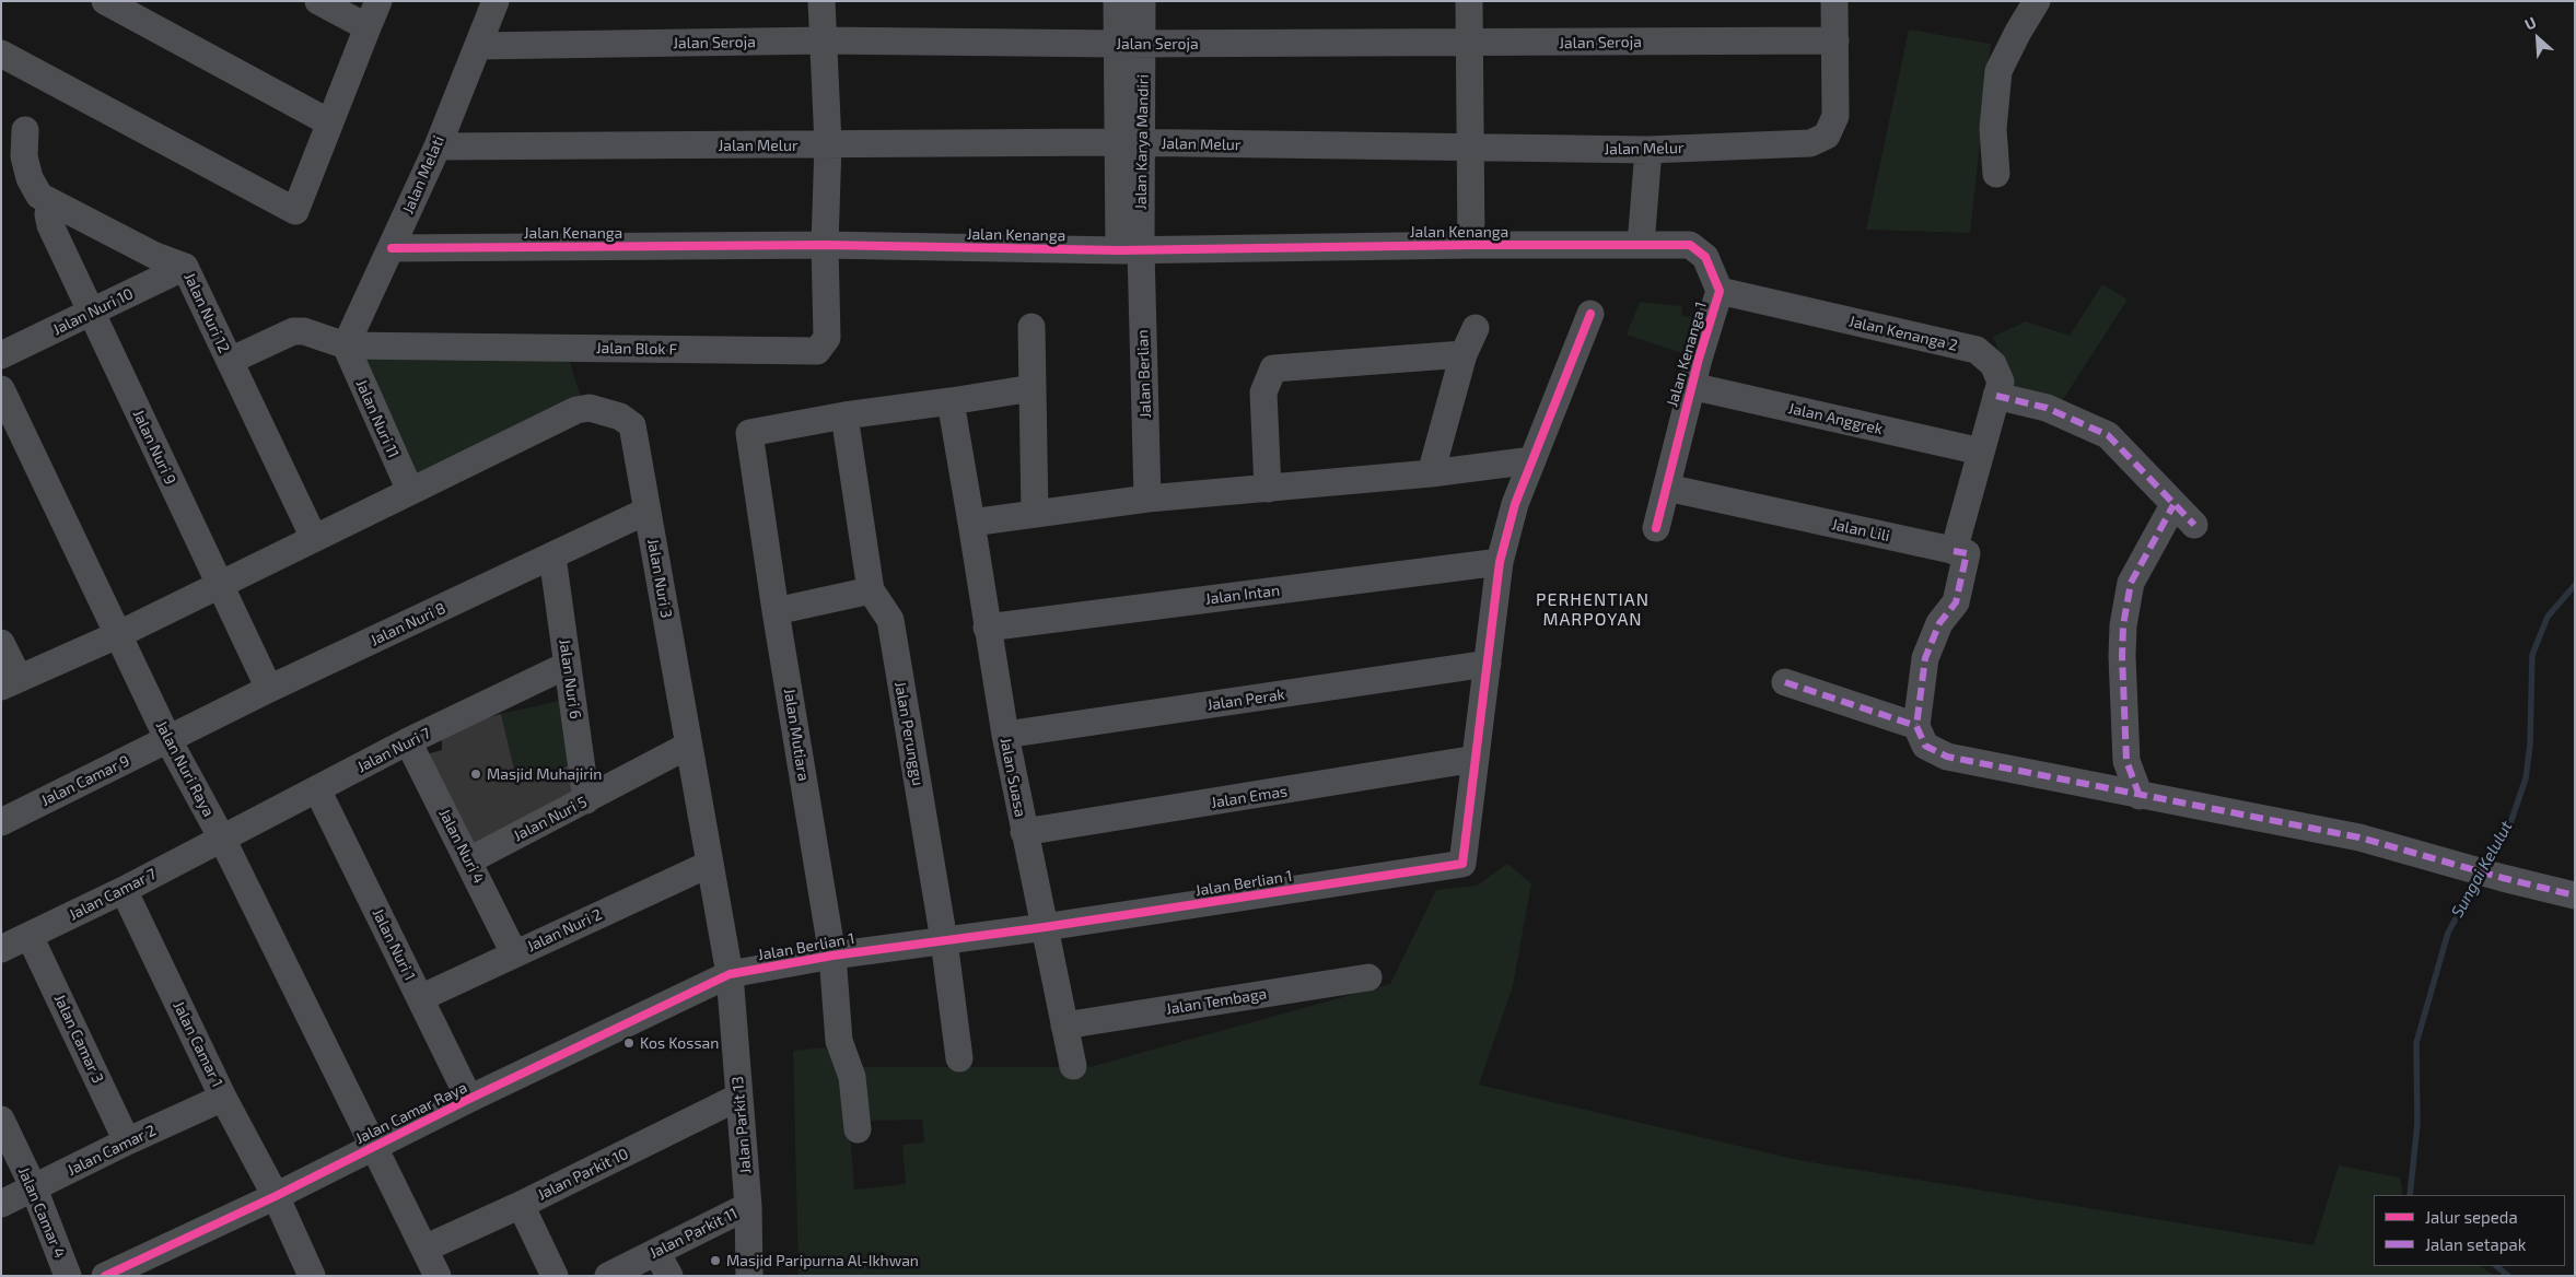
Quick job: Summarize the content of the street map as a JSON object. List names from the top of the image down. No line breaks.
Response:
{"streets":{"street":["Jalan Seroja","Jalan Melur","Jalan Melati","Jalan Kenanga","Jalan Nuri 10","Jalan Nuri 12","Jalan Kenanga 2","Jalan Blok F","Jalan Kenanga 1","Jalan Berlian","Jalan Nuri 11","Jalan Anggrek","Jalan Nuri 9","Jalan Lili","Jalan Nuri 3","Jalan Intan","Jalan Nuri 8","Jalan Nuri 6","Jalan Perak","Jalan Perunggu","Jalan Mutiara","Jalan Nuri 7","Jalan Nuri Raya","Jalan Suasa","Jalan Camar 9","Jalan Emas","Jalan Nuri 5","Jalan Nuri 4","Jalan Berlian 1","Jalan Camar 7","Jalan Nuri 2","Jalan Nuri 1","Jalan Tembaga","Jalan Camar 3","Jalan Camar 1","Jalan Camar Raya","Jalan Parkit 13","Jalan Camar 2","Jalan Parkit 10","Jalan Camar 4","Jalan Parkit 11"]},"crossings":[["Jalan Seroja","Jalan Melur"],["Jalan Seroja","Jalan Melati"],["Jalan Seroja","Jalan Berlian"],["Jalan Melur","Jalan Melati"],["Jalan Melur","Jalan Berlian"],["Jalan Melati","Jalan Kenanga"],["Jalan Melati","Jalan Blok F"],["Jalan Melati","Jalan Nuri 11"],["Jalan Kenanga","Jalan Blok F"],["Jalan Kenanga","Jalan Kenanga 1"],["Jalan Kenanga","Jalan Berlian"],["Jalan Nuri 10","Jalan Nuri 12"],["Jalan Nuri 10","Jalan Nuri 9"],["Jalan Nuri 12","Jalan Nuri 9"],["Jalan Kenanga 2","Jalan Kenanga 1"],["Jalan Kenanga 2","Jalan Anggrek"],["Jalan Blok F","Jalan Nuri 11"],["Jalan Kenanga 1","Jalan Anggrek"],["Jalan Kenanga 1","Jalan Lili"],["Jalan Nuri 11","Jalan Nuri 3"],["Jalan Nuri 9","Jalan Nuri 8"],["Jalan Nuri 3","Jalan Nuri 8"],["Jalan Nuri 3","Jalan Nuri 5"],["Jalan Nuri 3","Jalan Berlian 1"],["Jalan Nuri 3","Jalan Nuri 2"],["Jalan Nuri 3","Jalan Camar Raya"],["Jalan Nuri 3","Jalan Parkit 13"],["Jalan Intan","Jalan Suasa"],["Jalan Intan","Jalan Berlian 1"],["Jalan Nuri 8","Jalan Nuri 6"],["Jalan Nuri 8","Jalan Nuri Raya"],["Jalan Nuri 8","Jalan Camar 9"],["Jalan Nuri 6","Jalan Nuri 7"],["Jalan Nuri 6","Jalan Nuri 5"],["Jalan Perak","Jalan Suasa"],["Jalan Perak","Jalan Berlian 1"],["Jalan Perunggu","Jalan Mutiara"],["Jalan Perunggu","Jalan Berlian 1"],["Jalan Mutiara","Jalan Berlian 1"],["Jalan Nuri 7","Jalan Nuri Raya"],["Jalan Nuri 7","Jalan Nuri 4"],["Jalan Nuri 7","Jalan Camar 7"],["Jalan Nuri 7","Jalan Nuri 1"],["Jalan Nuri Raya","Jalan Camar 9"],["Jalan Nuri Raya","Jalan Camar 7"],["Jalan Nuri Raya","Jalan Camar Raya"],["Jalan Nuri Raya","Jalan Parkit 10"],["Jalan Suasa","Jalan Emas"],["Jalan Suasa","Jalan Berlian 1"],["Jalan Emas","Jalan Berlian 1"],["Jalan Nuri 5","Jalan Nuri 4"],["Jalan Nuri 4","Jalan Nuri 2"],["Jalan Berlian 1","Jalan Camar Raya"],["Jalan Berlian 1","Jalan Parkit 13"],["Jalan Camar 7","Jalan Camar 3"],["Jalan Camar 7","Jalan Camar 1"],["Jalan Nuri 2","Jalan Nuri 1"],["Jalan Nuri 1","Jalan Camar Raya"],["Jalan Camar 3","Jalan Camar 2"],["Jalan Camar 1","Jalan Camar Raya"],["Jalan Camar 1","Jalan Camar 2"],["Jalan Camar Raya","Jalan Parkit 13"],["Jalan Parkit 13","Jalan Parkit 10"],["Jalan Parkit 13","Jalan Parkit 11"],["Jalan Camar 2","Jalan Camar 4"]],"districts":["PERHENTIAN MARPOYAN"],"water":["Sungai Kelulut"],"places":["Masjid Muhajirin","Kos Kossan","Masjid Paripurna Al-Ikhwan"],"legend":["Jalur sepeda","Jalan setapak"],"north":"top left"}
